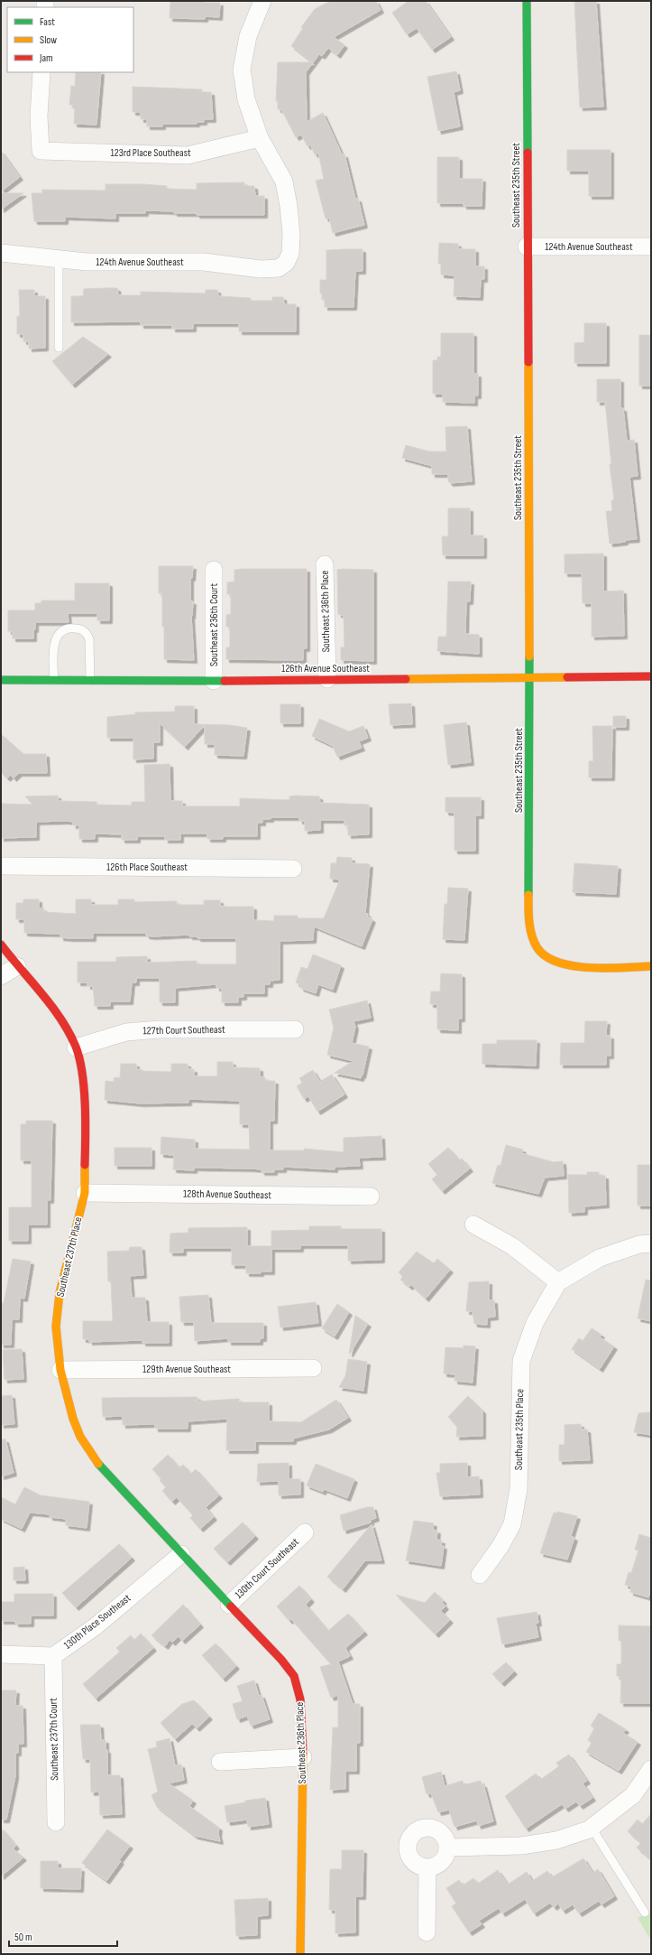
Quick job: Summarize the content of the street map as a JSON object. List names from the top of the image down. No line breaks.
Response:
{"streets":{"street":["123rd Place Southeast","Southeast 235th Street","124th Avenue Southeast","Southeast 236th Place","Southeast 236th Court","126th Avenue Southeast","126th Place Southeast","127th Court Southeast","128th Avenue Southeast","Southeast 237th Place","129th Avenue Southeast","Southeast 235th Place","130th Court Southeast","130th Place Southeast","Southeast 237th Court"]},"crossings":[["123rd Place Southeast","124th Avenue Southeast"],["Southeast 235th Street","124th Avenue Southeast"],["Southeast 235th Street","126th Avenue Southeast"],["Southeast 236th Place","126th Avenue Southeast"],["Southeast 236th Place","Southeast 237th Place"],["Southeast 236th Place","130th Court Southeast"],["Southeast 236th Place","130th Place Southeast"],["Southeast 236th Court","126th Avenue Southeast"],["127th Court Southeast","Southeast 237th Place"],["128th Avenue Southeast","Southeast 237th Place"],["Southeast 237th Place","129th Avenue Southeast"],["Southeast 237th Place","130th Place Southeast"],["130th Place Southeast","Southeast 237th Court"]],"legend":["Fast","Slow","Jam"],"scale_bar":"50 m"}
